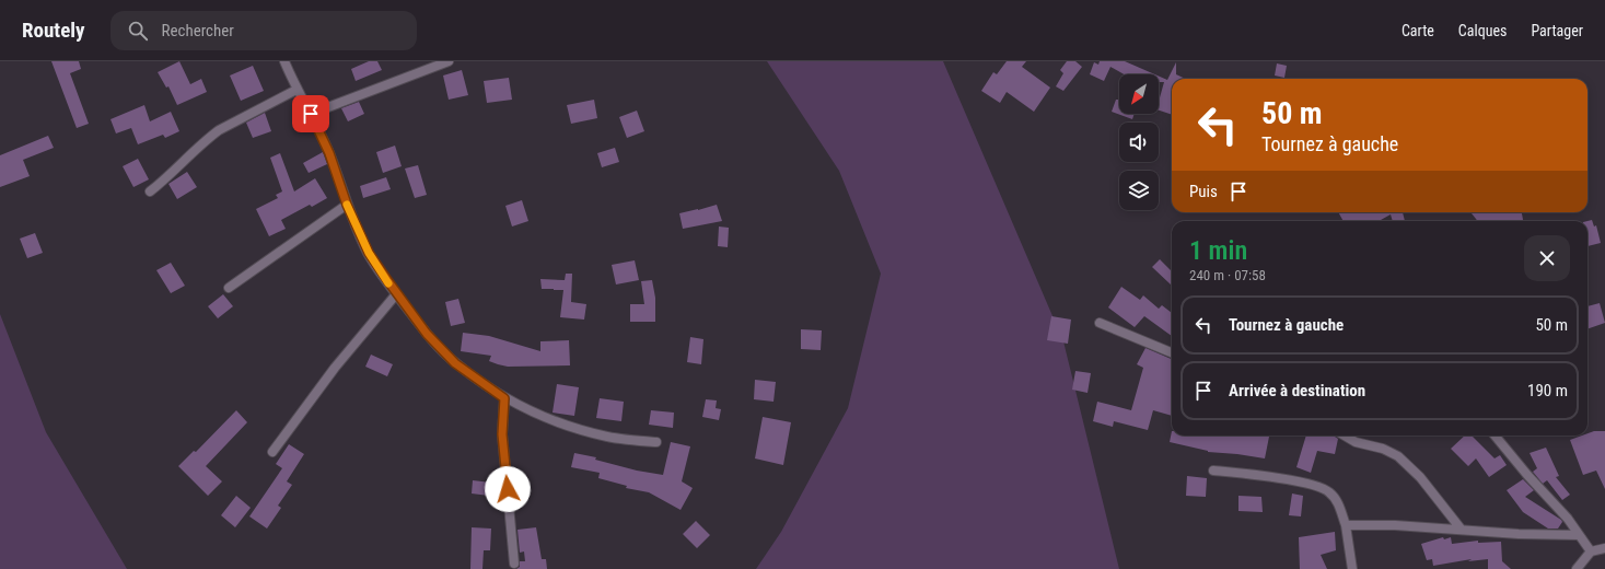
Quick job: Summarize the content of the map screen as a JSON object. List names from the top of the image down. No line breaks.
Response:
{"north":"bottom left","page":{"header":"Routely","search":"Rechercher","nav":["Carte","Calques","Partager"],"turn":["50 m","Tournez à gauche"],"then":"Puis","heading":["1 min","240 m · 07:58"],"list":[{"name":"Tournez à gauche","value":"50 m"},{"name":"Arrivée à destination","value":"190 m"}]}}
